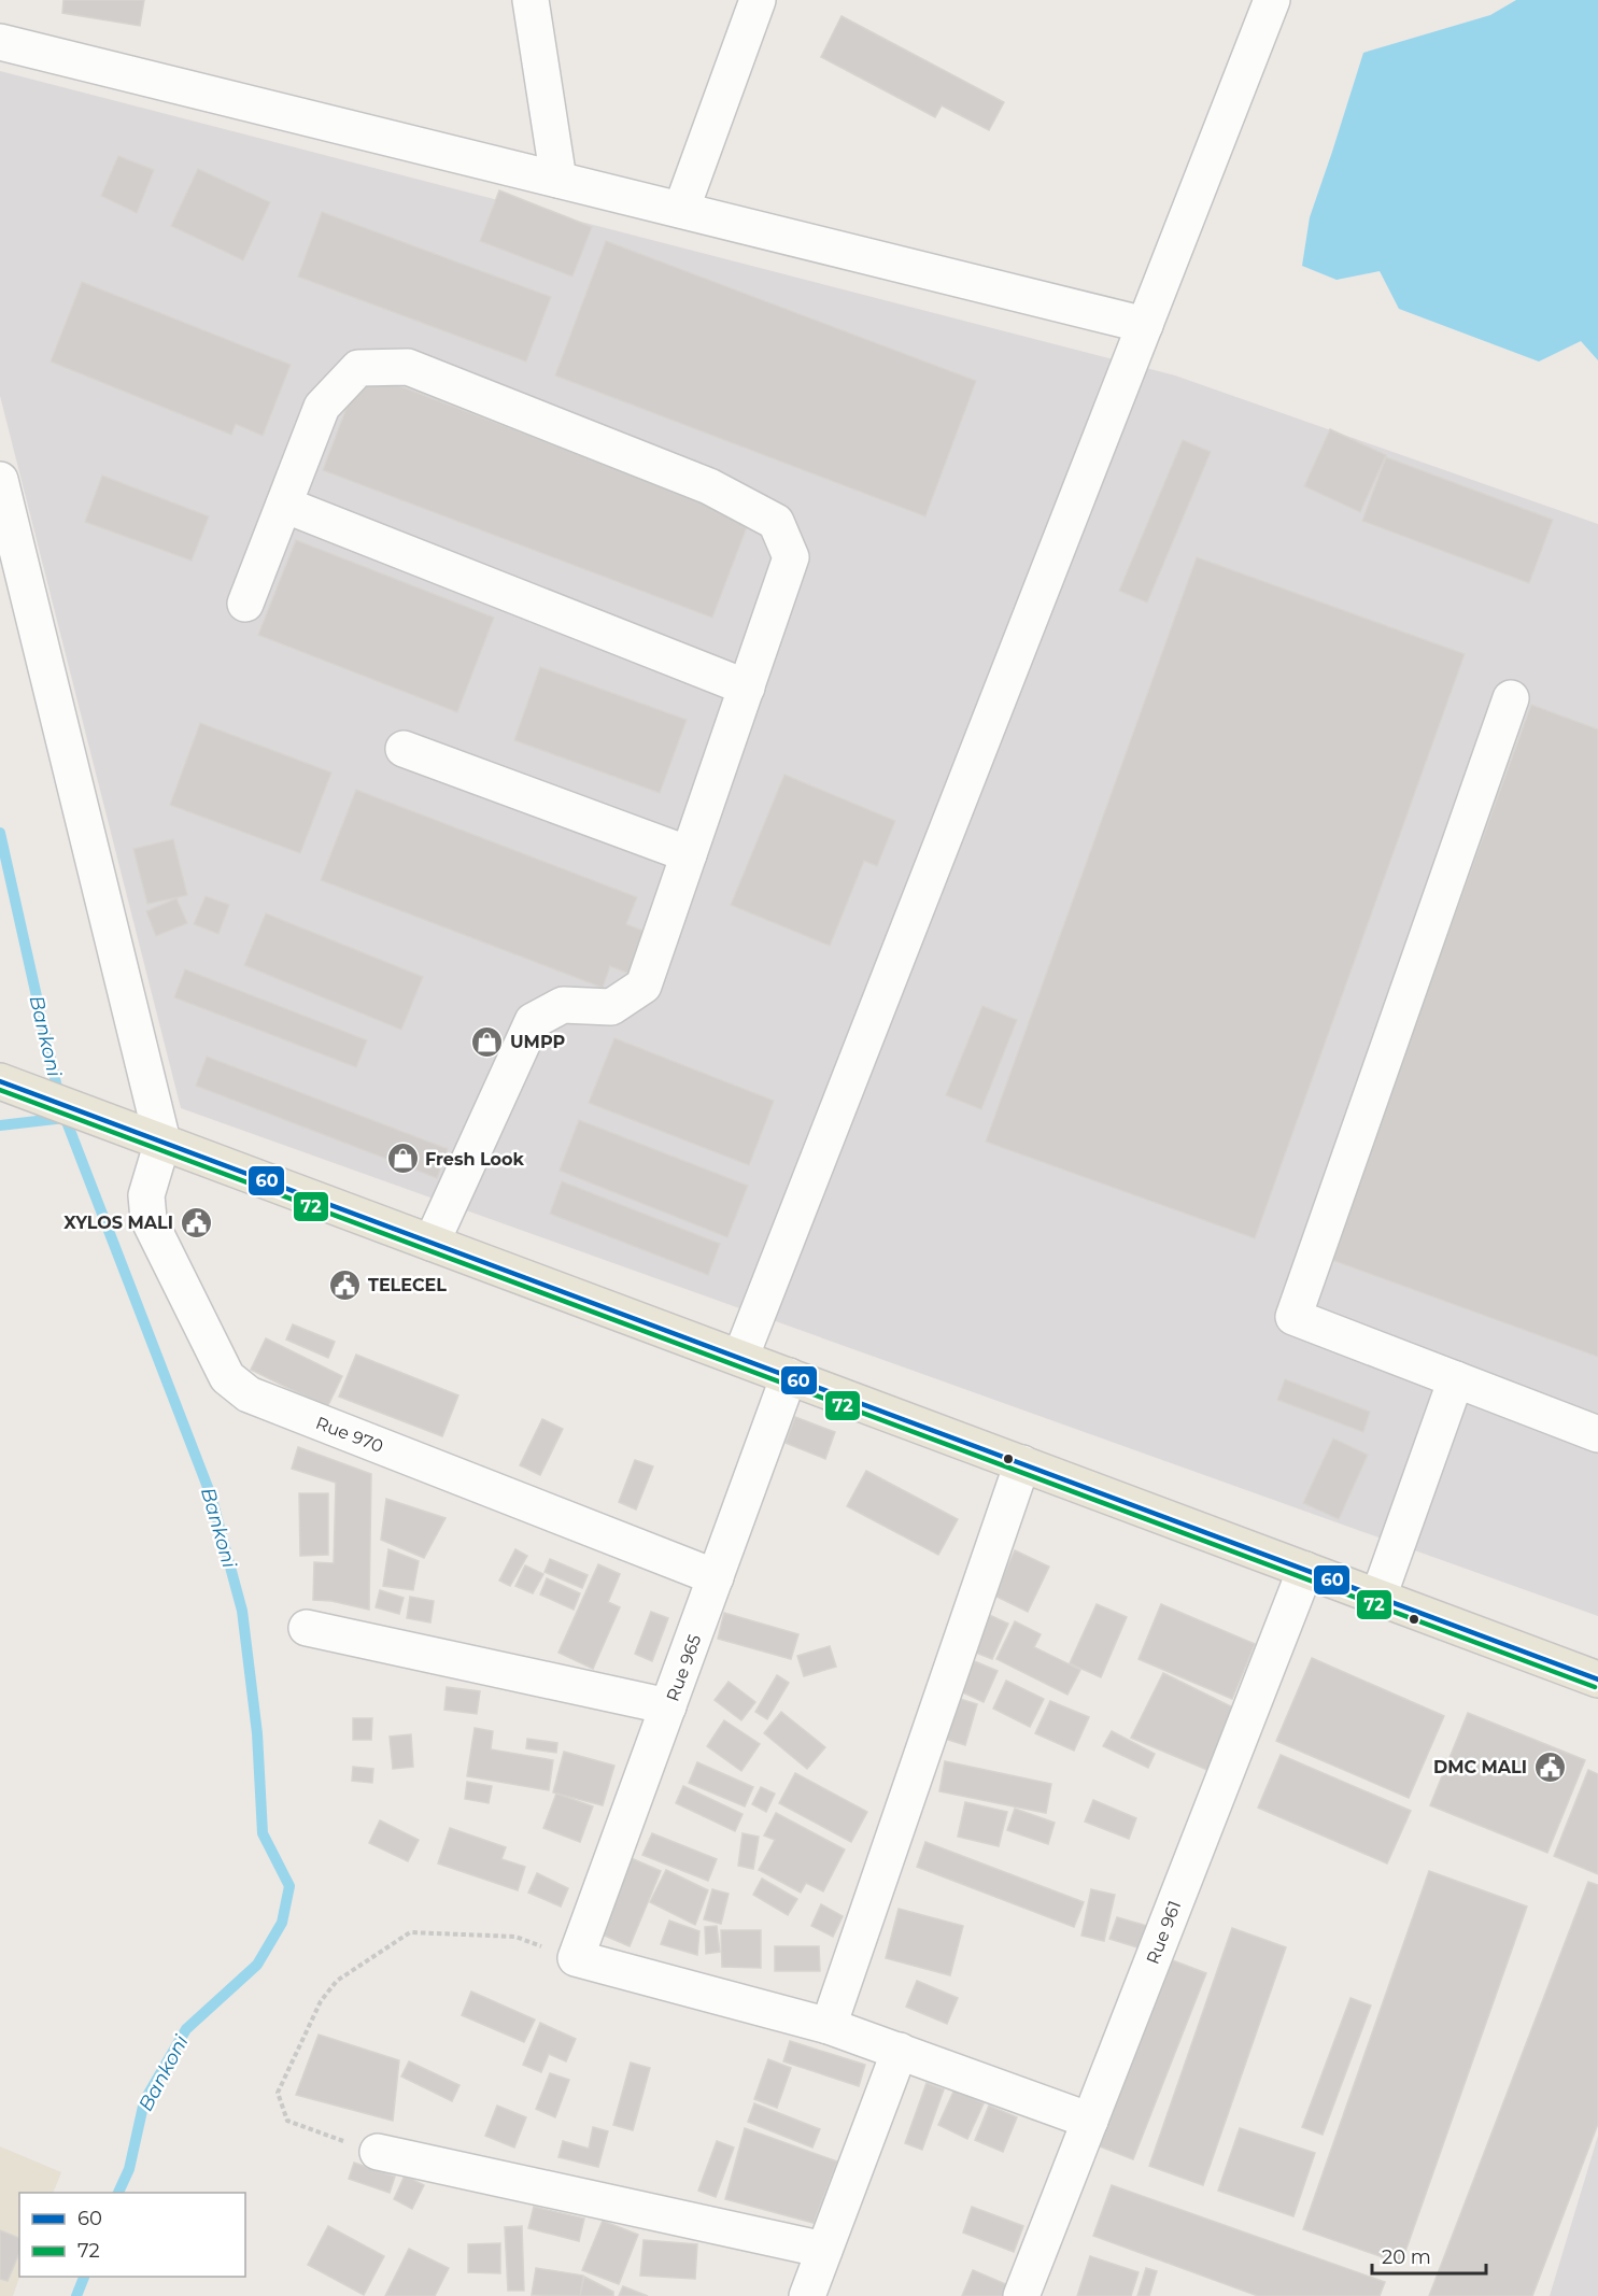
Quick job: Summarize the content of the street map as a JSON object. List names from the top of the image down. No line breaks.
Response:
{"streets":{"street":["Rue 970","Rue 965","Rue 961"]},"crossings":[["Rue 970","Rue 965"]],"water":["Bankoni"],"places":{"shop":["UMPP","Fresh Look"],"public building":["XYLOS MALI","TELECEL","DMC MALI"]},"lines":["transit line 60","transit line 72"],"legend":["60","72"],"scale_bar":"20 m"}
